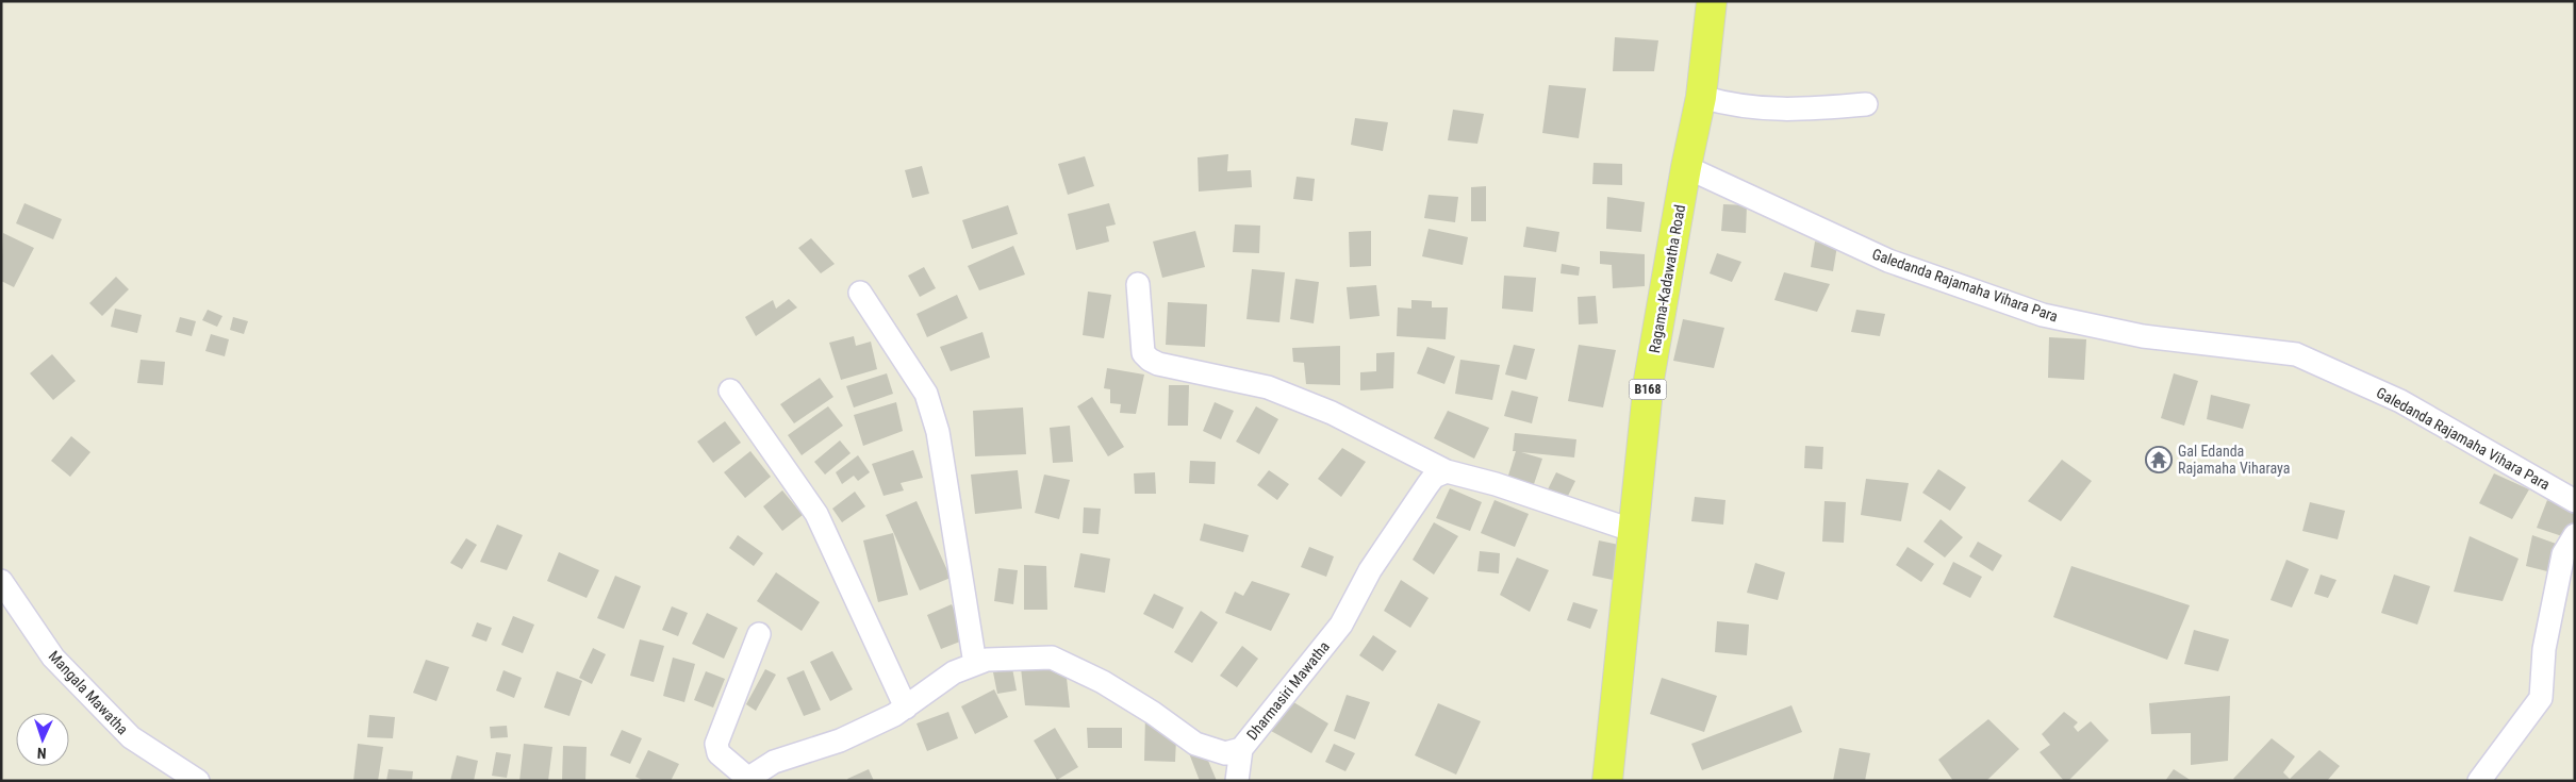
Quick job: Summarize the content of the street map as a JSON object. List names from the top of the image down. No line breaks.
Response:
{"streets":{"main road":["Ragama-Kadawatha Road","B168"],"street":["Galedanda Rajamaha Vihara Para","Dharmasiri Mawatha","Mangala Mawatha"]},"crossings":[["Ragama-Kadawatha Road","Galedanda Rajamaha Vihara Para"]],"places":{"temple":["Gal Edanda Rajamaha Viharaya"]},"north":"bottom"}
